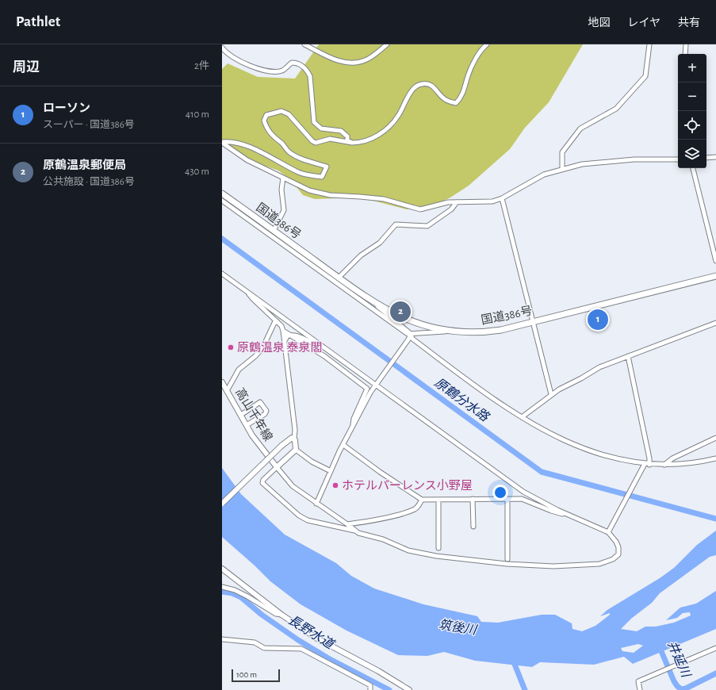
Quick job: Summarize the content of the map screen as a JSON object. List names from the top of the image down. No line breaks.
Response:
{"streets":{"highway":["国道386号"],"main road":["高山千年線"]},"water":["原鶴分水路","筑後川","長野水道","井延川"],"places":["原鶴温泉 泰泉閣","ホテルパーレンス小野屋"],"scale_bar":"100 m","page":{"header":"Pathlet","nav":["地図","レイヤ","共有"],"heading":["周辺","2件"],"map_buttons":["+","−"],"list":[{"mark":"1","name":"ローソン","note":"スーパー · 国道386号","value":"410 m"},{"mark":"2","name":"原鶴温泉郵便局","note":"公共施設 · 国道386号","value":"430 m"}],"pins":["2","1"],"scale":"100 m"}}
